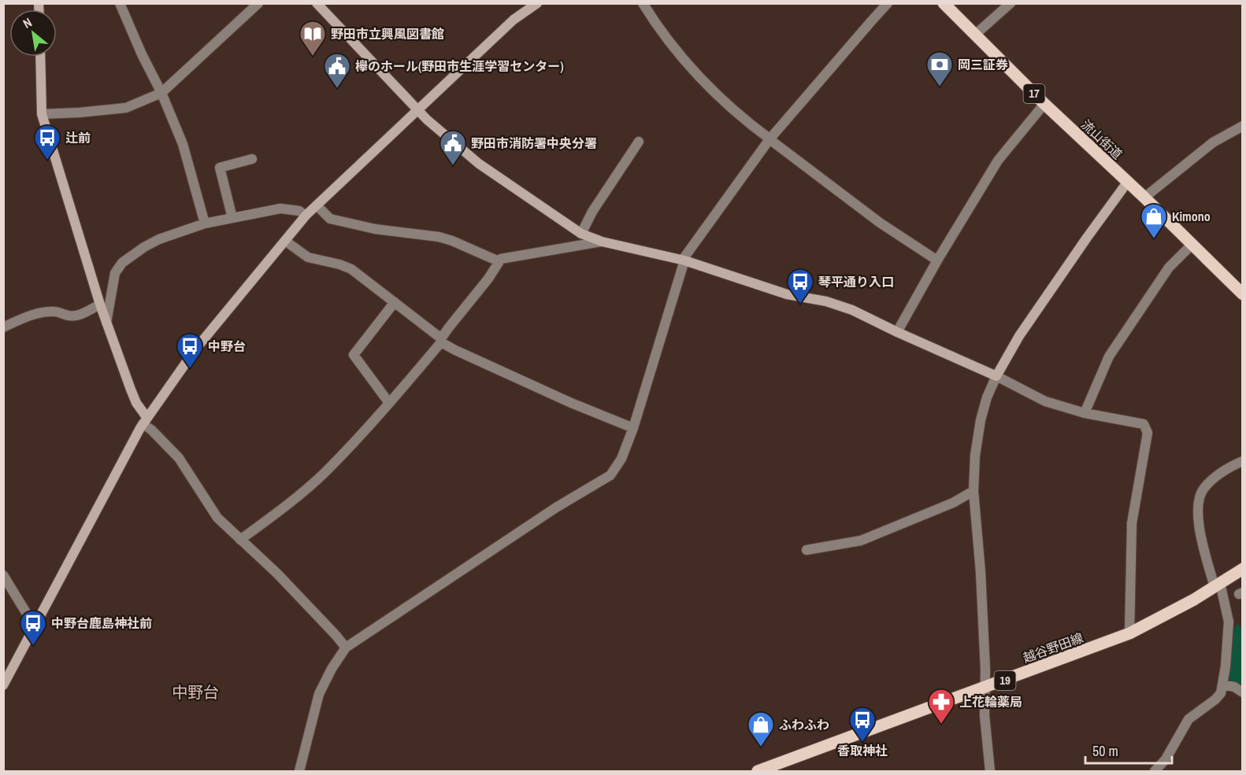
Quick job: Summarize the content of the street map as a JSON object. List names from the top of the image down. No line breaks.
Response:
{"streets":{"main road":["17","流山街道","越谷野田線","19"]},"districts":["中野台"],"places":{"library":["野田市立興風図書館"],"bank":["岡三証券"],"public building":["欅のホール(野田市生涯学習センター)","野田市消防署中央分署"],"bus stop":["辻前","琴平通り入口","中野台","中野台鹿島神社前","香取神社"],"shop":["Kimono","ふわふわ"],"pharmacy":["上花輪薬局"]},"scale_bar":"50 m","north":"top left"}
